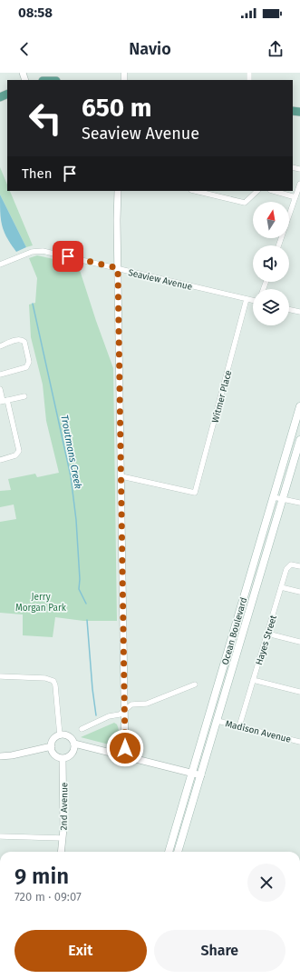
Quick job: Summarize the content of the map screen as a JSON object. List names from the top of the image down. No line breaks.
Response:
{"streets":{"main road":["Ocean Boulevard"],"street":["Seaview Avenue","Witmer Place","Hayes Street","Madison Avenue","2nd Avenue"]},"crossings":[["Seaview Avenue","Witmer Place"],["Ocean Boulevard","Madison Avenue"],["Hayes Street","Madison Avenue"]],"water":["Troutmans Creek"],"parks":["Jerry Morgan Park"],"north":"top","page":{"status":"08:58","header":"Navio","turn":["650 m","Seaview Avenue"],"then":"Then","heading":["9 min","720 m · 09:07"],"buttons":["Exit","Share"]}}
